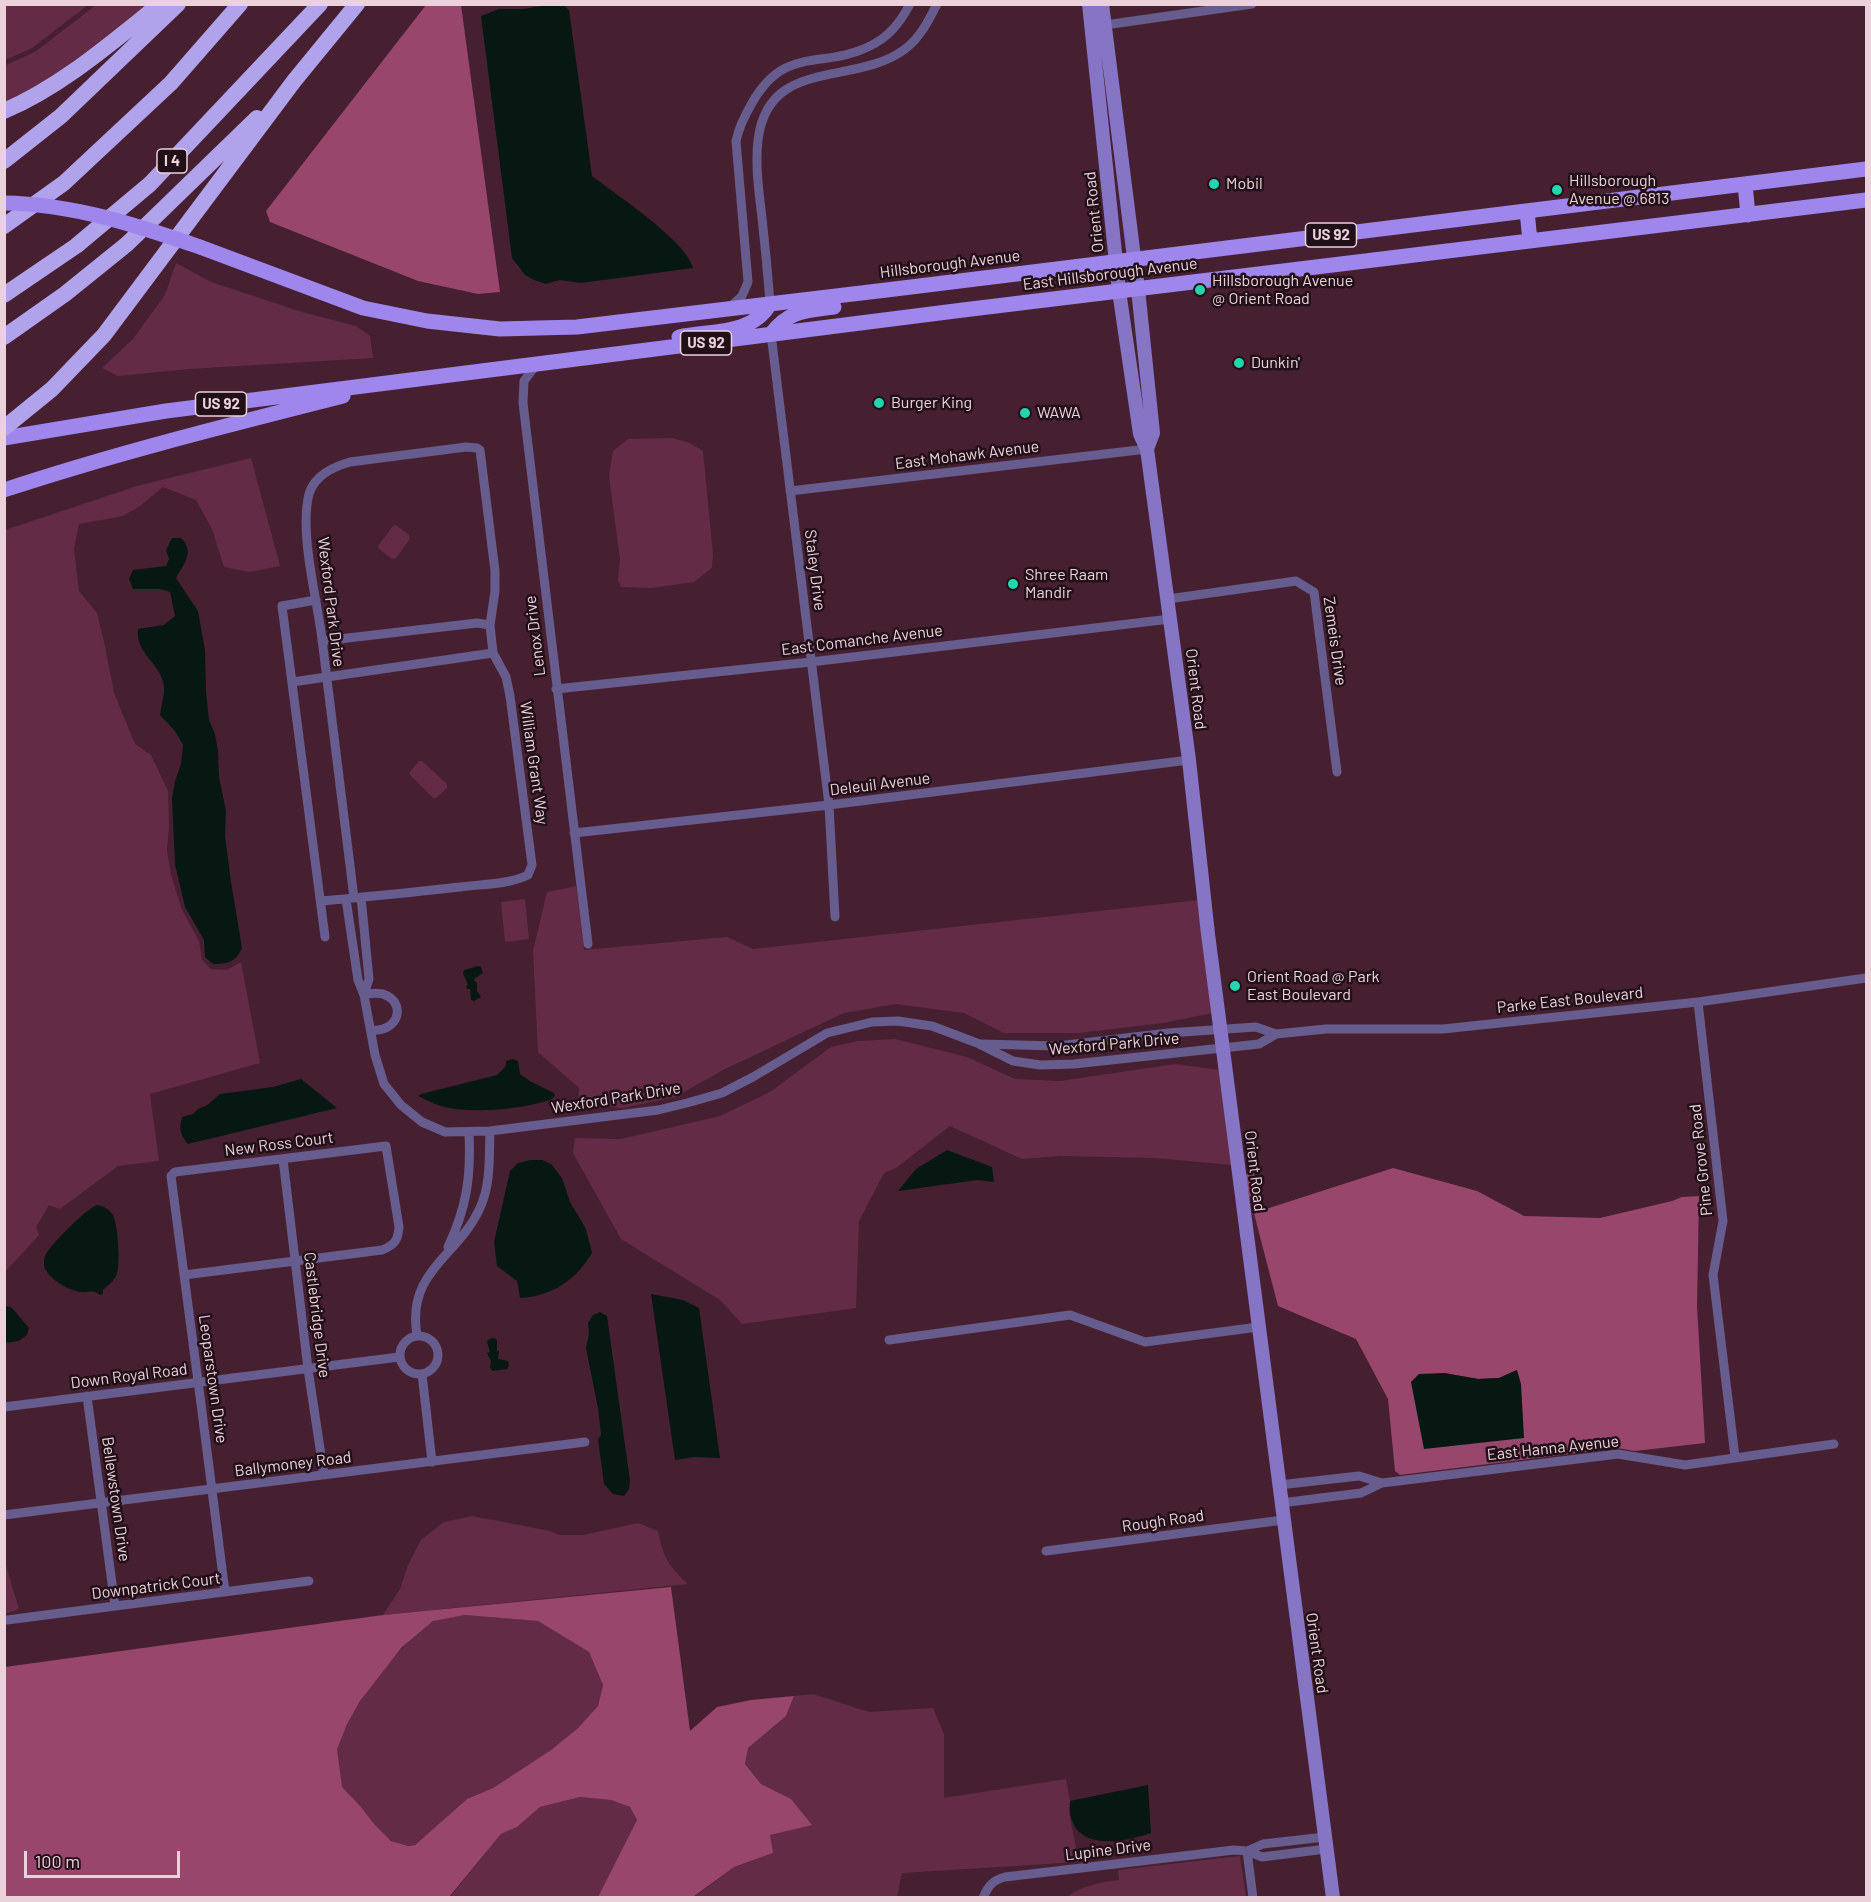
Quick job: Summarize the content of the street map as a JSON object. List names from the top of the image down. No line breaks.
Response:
{"streets":{"highway":["I 4"],"main road":["US 92","Hillsborough Avenue","East Hillsborough Avenue"],"street":["Orient Road","East Mohawk Avenue","Staley Drive","Wexford Park Drive","Lenox Drive","East Comanche Avenue","Zemeis Drive","William Grant Way","Deleuil Avenue","Parke East Boulevard","New Ross Court","Pine Grove Road","Castlebridge Drive","Down Royal Road","Leoparstown Drive","East Hanna Avenue","Ballymoney Road","Bellewstown Drive","Rough Road","Downpatrick Court","Lupine Drive"]},"crossings":[["Orient Road","Hillsborough Avenue"],["Orient Road","East Hillsborough Avenue"],["Orient Road","East Mohawk Avenue"],["Orient Road","Wexford Park Drive"],["Orient Road","East Comanche Avenue"],["Orient Road","Zemeis Drive"],["Orient Road","Deleuil Avenue"],["Orient Road","Parke East Boulevard"],["Orient Road","East Hanna Avenue"],["Orient Road","Rough Road"],["Orient Road","Lupine Drive"],["US 92","Hillsborough Avenue"],["US 92","East Hillsborough Avenue"],["US 92","Lenox Drive"],["Hillsborough Avenue","East Hillsborough Avenue"],["East Hillsborough Avenue","Staley Drive"],["East Hillsborough Avenue","Lenox Drive"],["East Mohawk Avenue","Staley Drive"],["Staley Drive","East Comanche Avenue"],["Staley Drive","Deleuil Avenue"],["Wexford Park Drive","William Grant Way"],["Wexford Park Drive","Parke East Boulevard"],["Lenox Drive","East Comanche Avenue"],["Lenox Drive","Deleuil Avenue"],["Parke East Boulevard","Pine Grove Road"],["New Ross Court","Castlebridge Drive"],["New Ross Court","Leoparstown Drive"],["Pine Grove Road","East Hanna Avenue"],["Castlebridge Drive","Down Royal Road"],["Castlebridge Drive","Ballymoney Road"],["Down Royal Road","Leoparstown Drive"],["Down Royal Road","Bellewstown Drive"],["Leoparstown Drive","Ballymoney Road"],["Leoparstown Drive","Downpatrick Court"],["Ballymoney Road","Bellewstown Drive"],["Bellewstown Drive","Downpatrick Court"]],"places":["Mobil","Hillsborough Avenue @ 6813","Hillsborough Avenue @ Orient Road","Dunkin'","Burger King","WAWA","Shree Raam Mandir","Orient Road @ Park East Boulevard"],"scale_bar":"100 m"}
